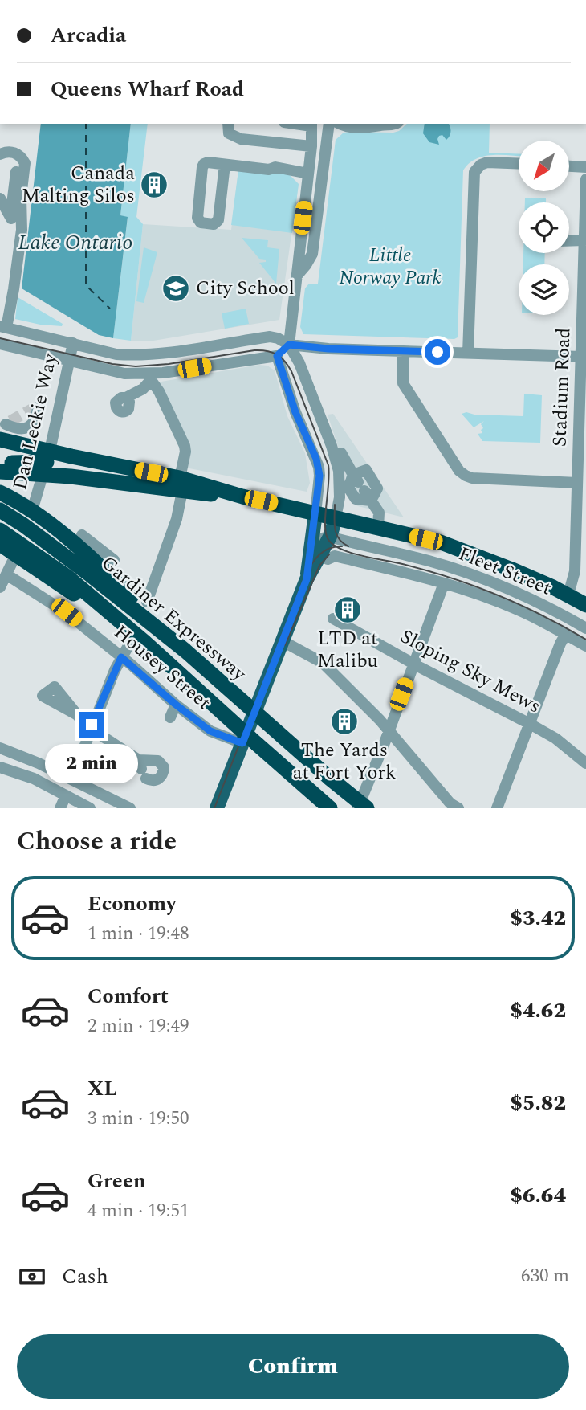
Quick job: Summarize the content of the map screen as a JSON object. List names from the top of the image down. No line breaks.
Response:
{"streets":{"highway":["Gardiner Expressway"],"street":["Stadium Road","Dan Leckie Way","Fleet Street","Housey Street","Sloping Sky Mews"]},"water":["Lake Ontario"],"parks":["Little Norway Park"],"places":{"building":["Canada Malting Silos","LTD at Malibu","The Yards at Fort York"],"school or university":["City School"]},"north":"bottom left","page":{"banner":["Arcadia","Queens Wharf Road"],"bubble":"2 min","heading":"Choose a ride","list":[{"name":"Economy","note":"1 min · 19:48","value":"$3.42"},{"name":"Comfort","note":"2 min · 19:49","value":"$4.62"},{"name":"XL","note":"3 min · 19:50","value":"$5.82"},{"name":"Green","note":"4 min · 19:51","value":"$6.64"}],"pay":["Cash","630 m"],"buttons":"Confirm"}}
